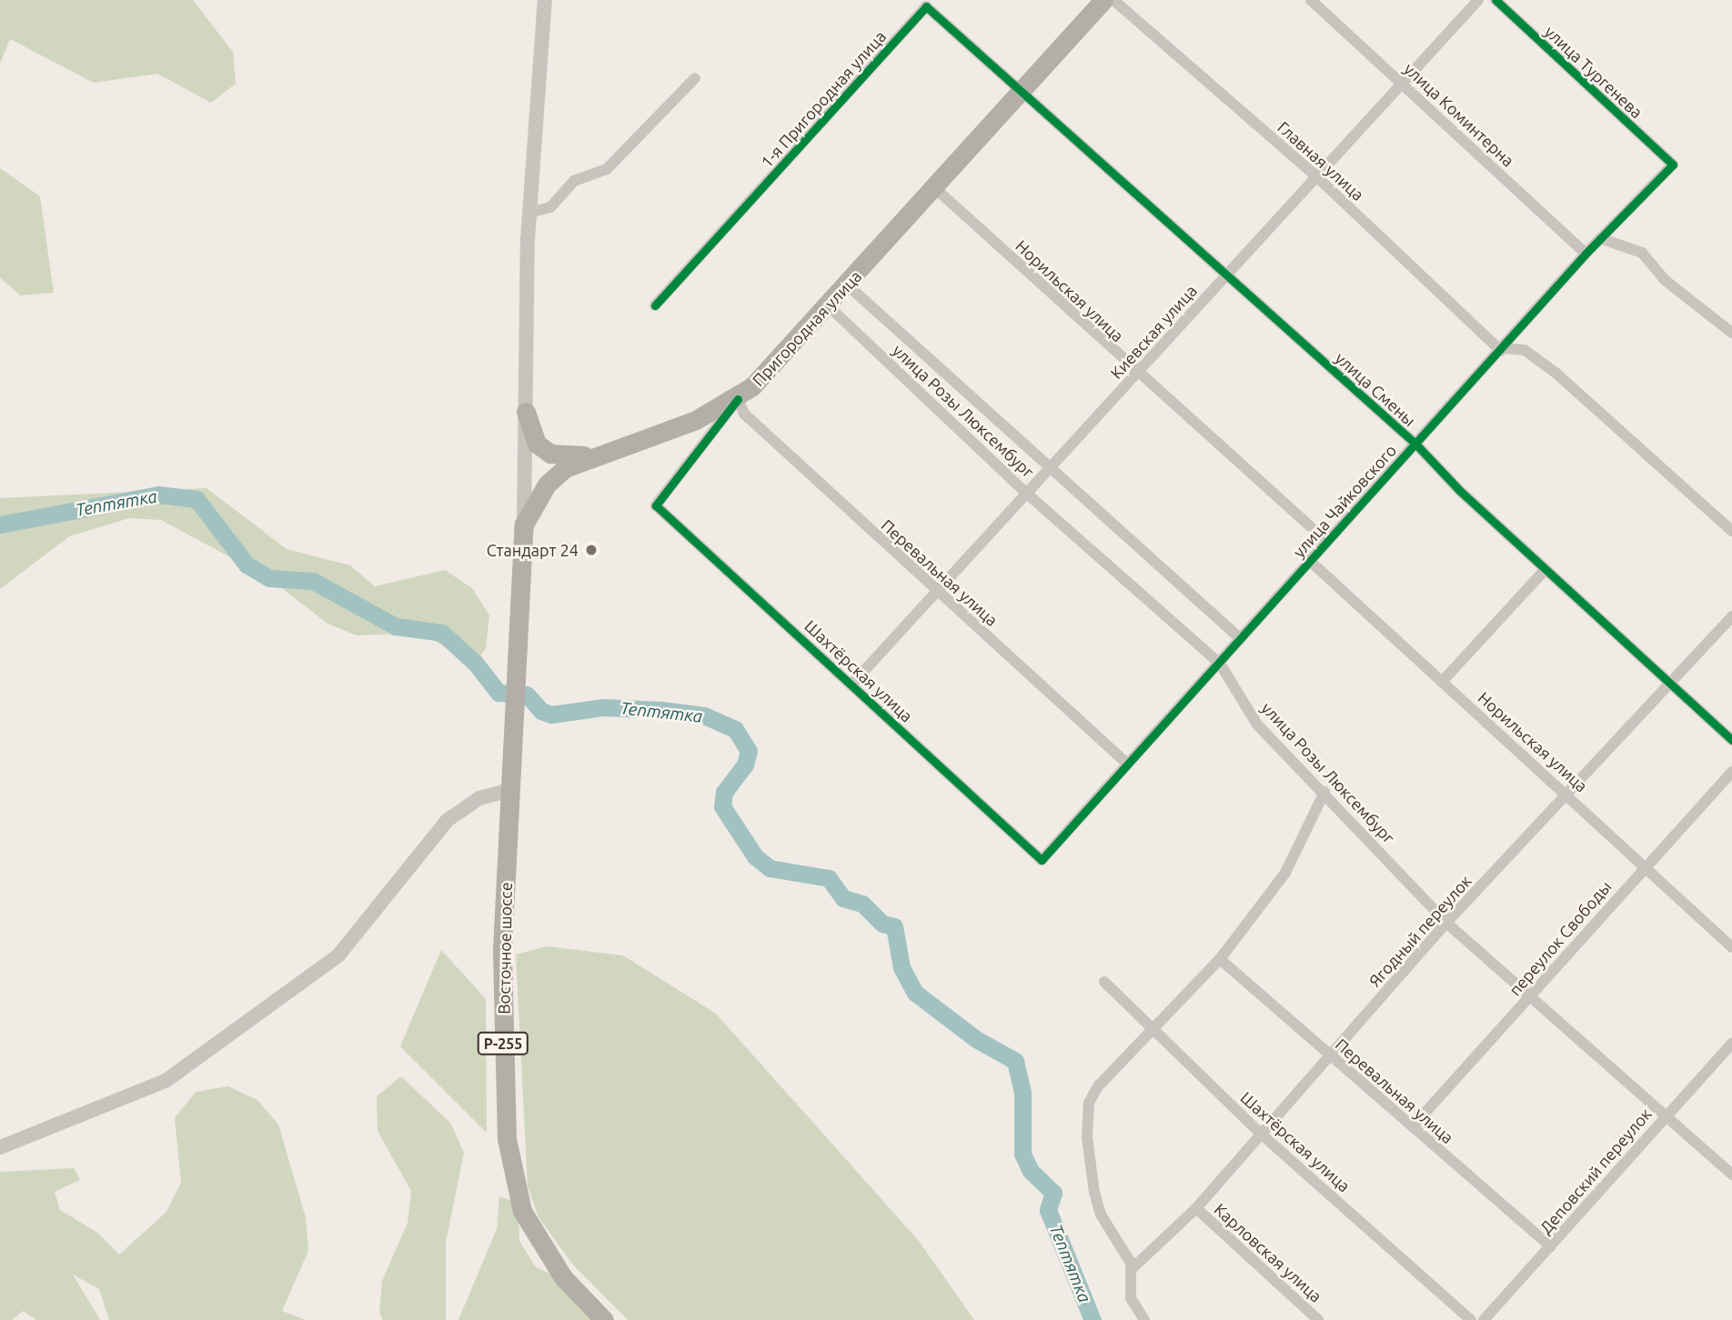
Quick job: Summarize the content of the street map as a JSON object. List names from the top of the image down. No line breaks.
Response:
{"streets":{"highway":["Пригородная улица","Восточное шоссе","Р-255"],"street":["улица Тургенева","1-я Пригородная улица","улица Коминтерна","Главная улица","Норильская улица","Киевская улица","улица Смены","улица Розы Люксембург","улица Чайковского","Перевальная улица","Шахтёрская улица","Ягодный переулок","переулок Свободы","Деповский переулок","Карловская улица"]},"crossings":[["улица Тургенева","улица Чайковского"],["1-я Пригородная улица","Пригородная улица"],["1-я Пригородная улица","улица Смены"],["улица Коминтерна","Киевская улица"],["улица Коминтерна","улица Чайковского"],["Главная улица","Киевская улица"],["Главная улица","улица Чайковского"],["Норильская улица","Пригородная улица"],["Норильская улица","Киевская улица"],["Норильская улица","улица Чайковского"],["Норильская улица","Ягодный переулок"],["Норильская улица","переулок Свободы"],["Пригородная улица","улица Смены"],["Пригородная улица","улица Розы Люксембург"],["Пригородная улица","Перевальная улица"],["Пригородная улица","Шахтёрская улица"],["Пригородная улица","Восточное шоссе"],["Киевская улица","улица Смены"],["Киевская улица","улица Розы Люксембург"],["Киевская улица","Перевальная улица"],["Киевская улица","Шахтёрская улица"],["улица Смены","улица Чайковского"],["улица Смены","Ягодный переулок"],["улица Розы Люксембург","улица Чайковского"],["улица Розы Люксембург","Ягодный переулок"],["улица Розы Люксембург","переулок Свободы"],["улица Розы Люксембург","Деповский переулок"],["улица Чайковского","Перевальная улица"],["улица Чайковского","Шахтёрская улица"],["Перевальная улица","Шахтёрская улица"],["Перевальная улица","Ягодный переулок"],["Перевальная улица","переулок Свободы"],["Перевальная улица","Деповский переулок"],["Шахтёрская улица","Ягодный переулок"],["Ягодный переулок","Карловская улица"]],"water":["Тептятка"],"places":["Стандарт 24"]}
